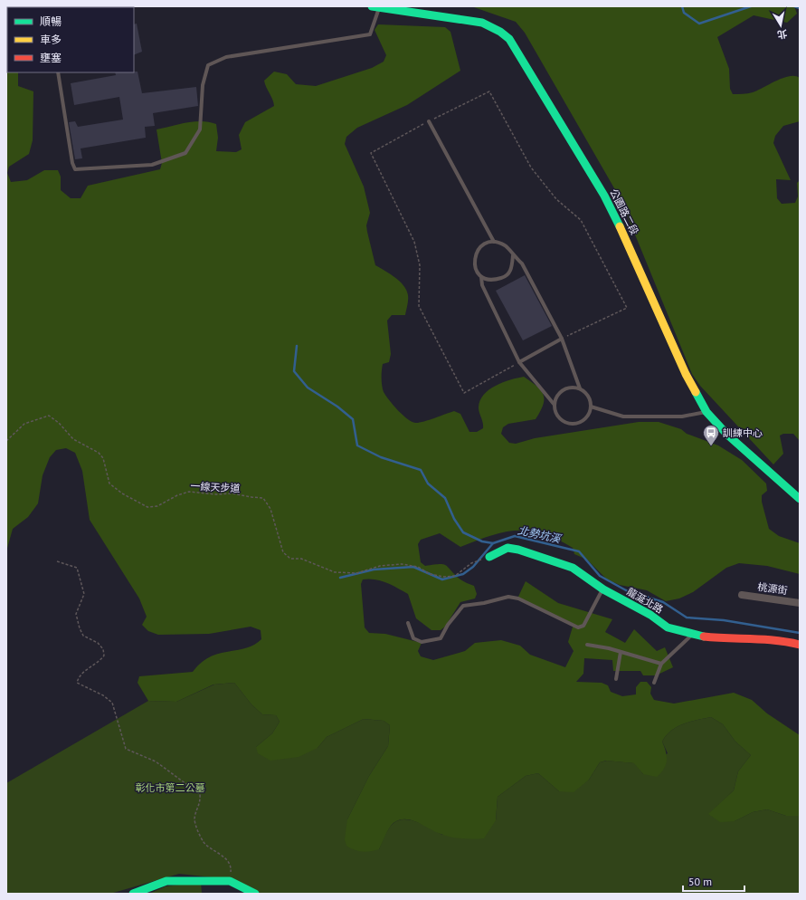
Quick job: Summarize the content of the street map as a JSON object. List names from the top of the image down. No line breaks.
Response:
{"streets":{"main road":["公園路二段","龍涎北路"],"street":["桃源街"],"path":["一線天步道"]},"crossings":[["一線天步道","龍涎北路"]],"water":["北勢坑溪"],"parks":["彰化市第二公墓"],"places":{"bus stop":["訓練中心"]},"legend":["順暢","車多","壅塞"],"scale_bar":"50 m","north":"bottom"}
